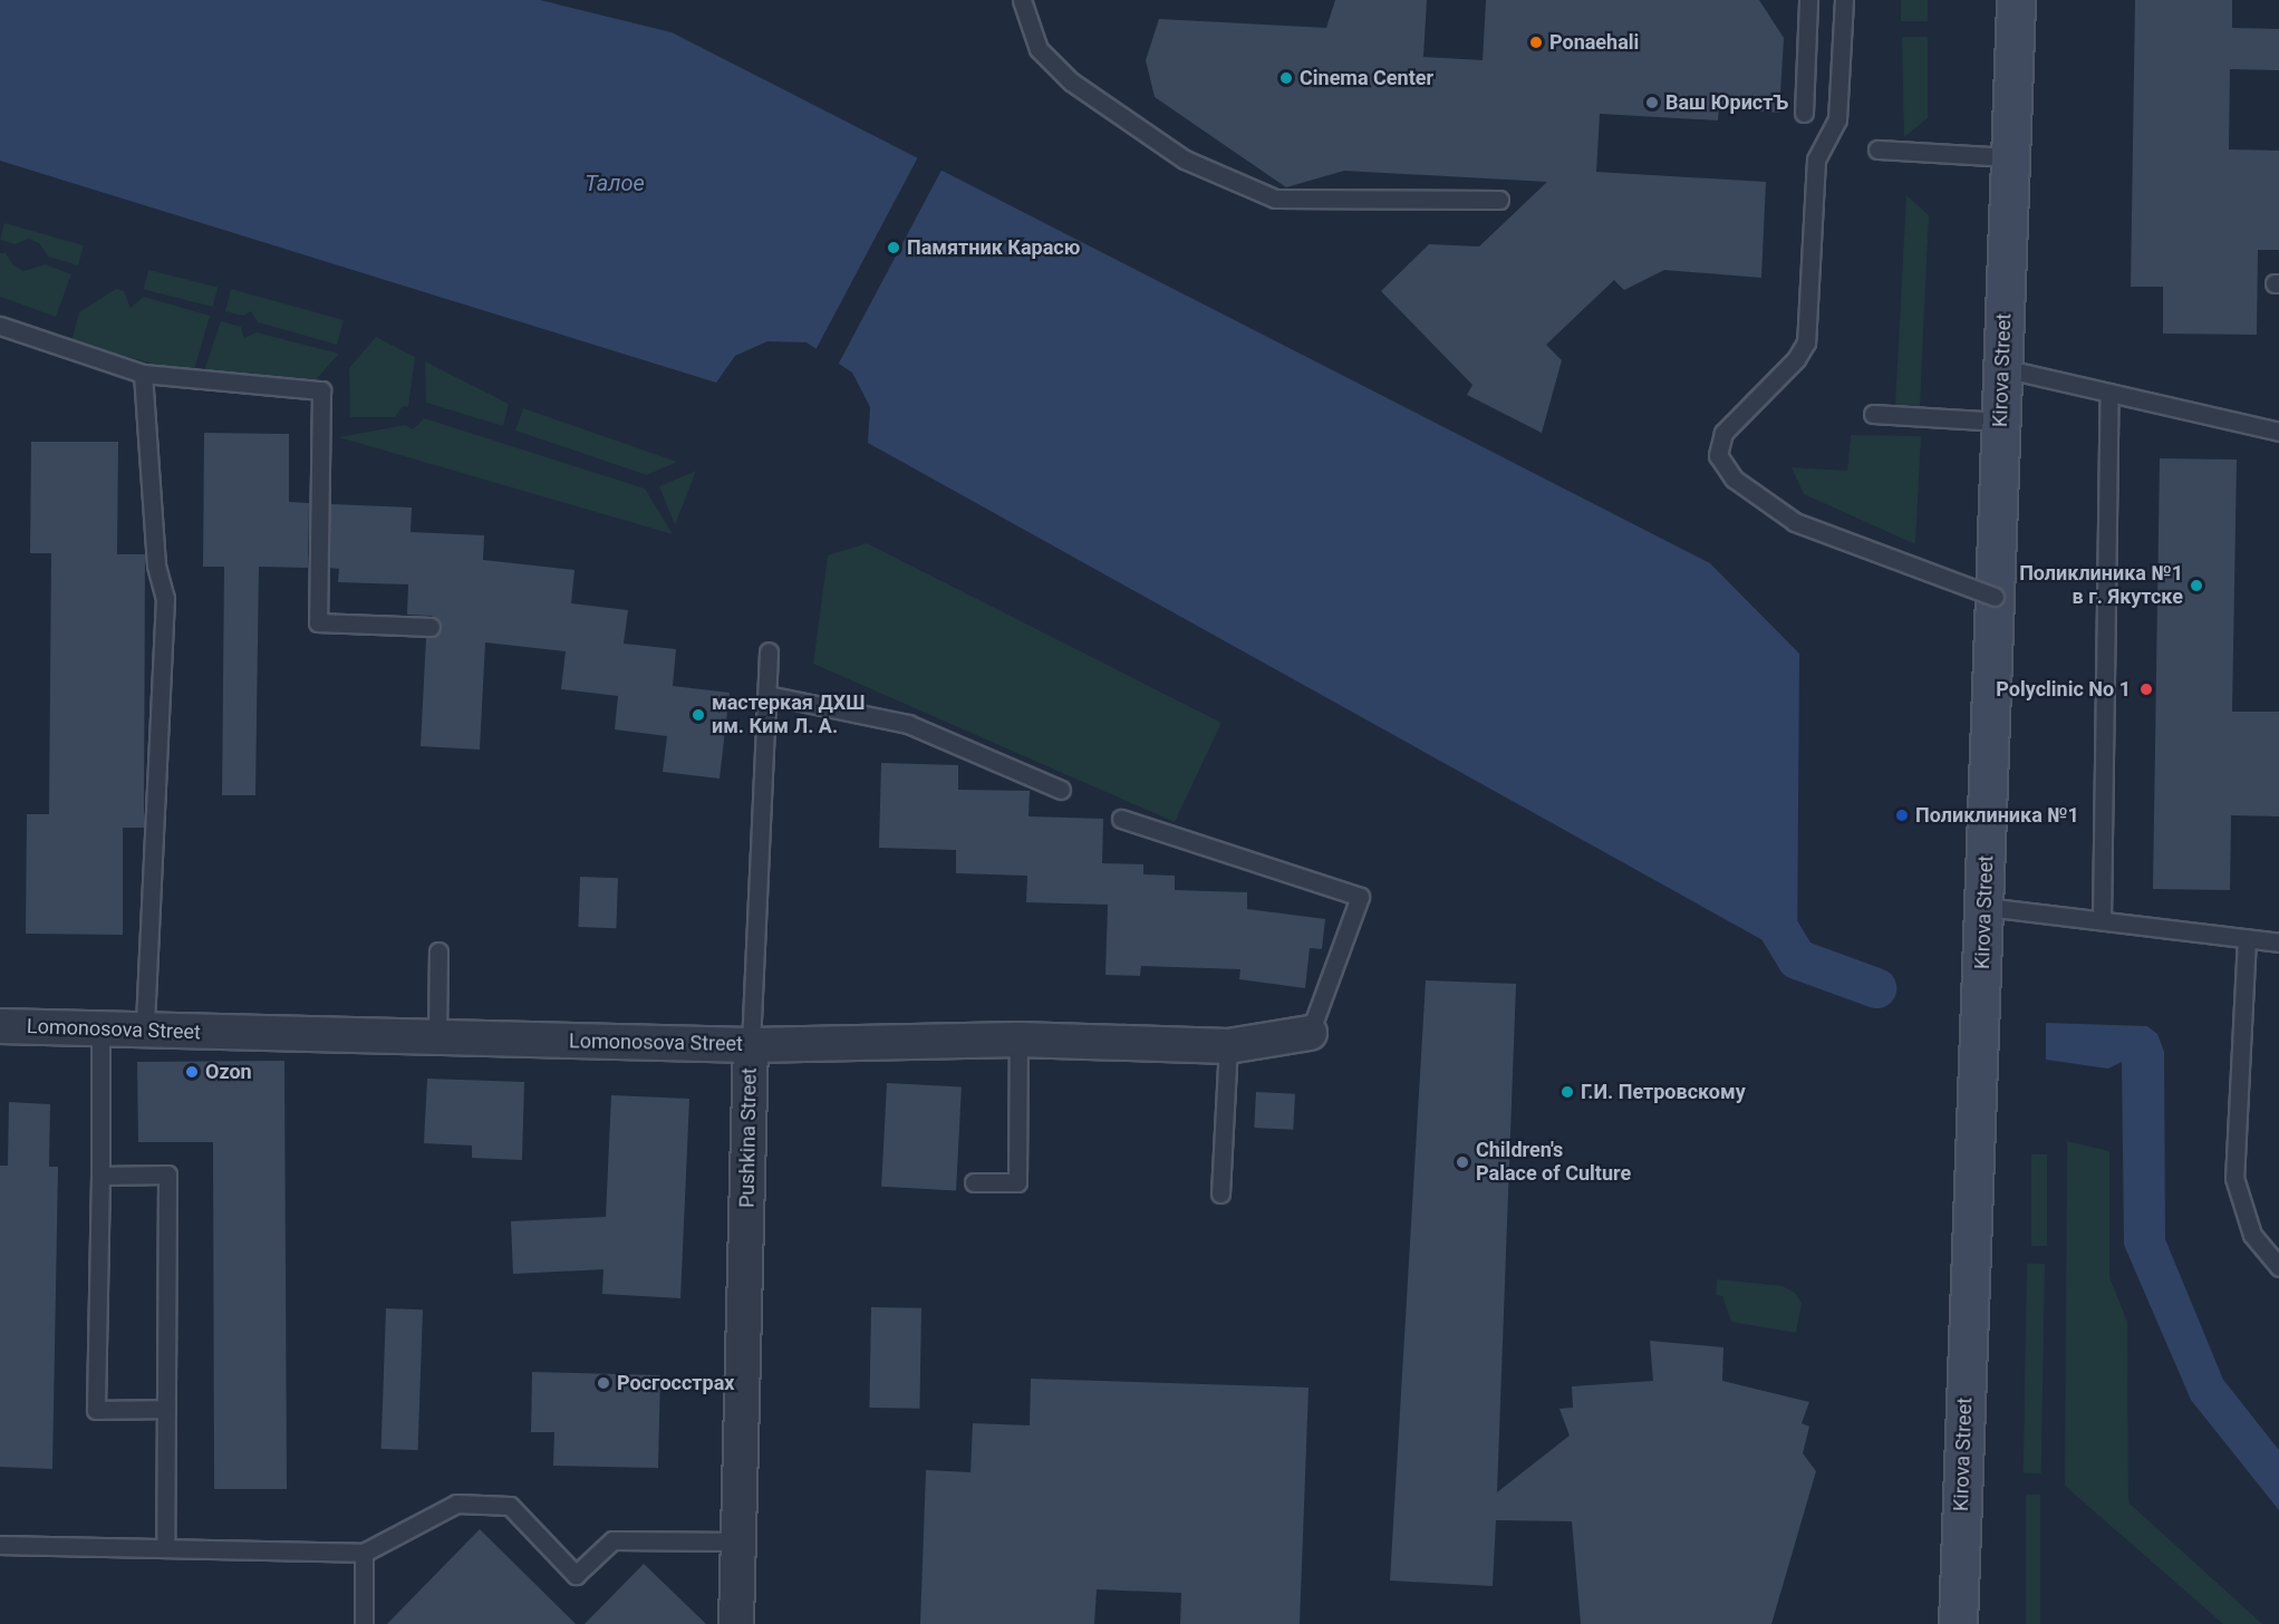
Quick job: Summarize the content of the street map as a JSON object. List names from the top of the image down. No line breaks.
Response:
{"streets":{"main road":["Kirova Street"],"street":["Lomonosova Street","Pushkina Street"]},"crossings":[["Lomonosova Street","Pushkina Street"]],"water":["Талое"],"places":["Ponaehali","Cinema Center","Ваш ЮристЪ","Памятник Карасю","Поликлиника №1 в г. Якутске","Polyclinic No 1","мастеркая ДХШ им. Ким Л. А.","Поликлиника №1","Ozon","Г.И. Петровскому","Children's Palace of Culture","Росгосстрах"]}
